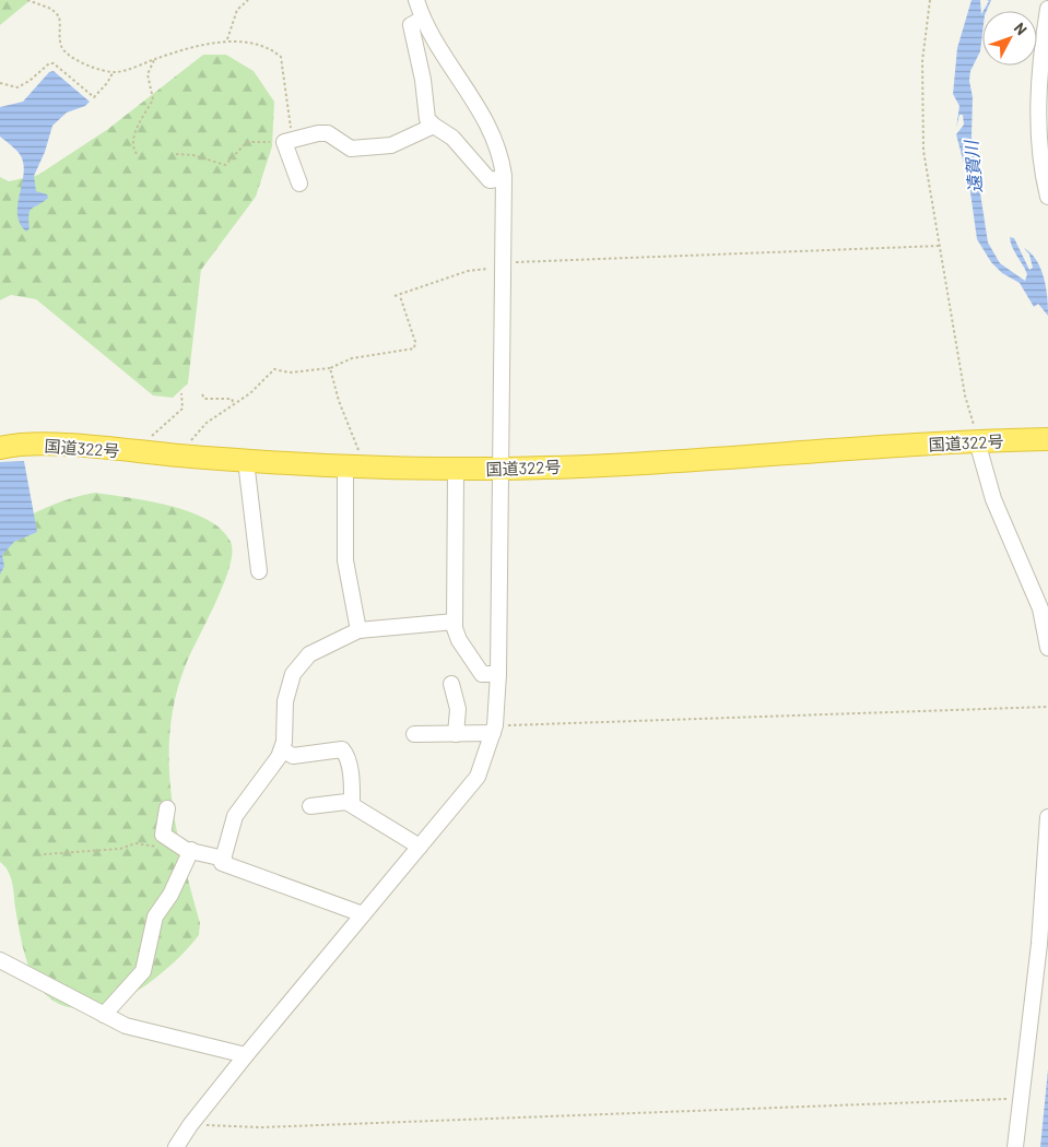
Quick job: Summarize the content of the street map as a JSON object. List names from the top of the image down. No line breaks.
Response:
{"streets":{"highway":["国道322号"]},"water":["遠賀川"],"north":"top right"}
